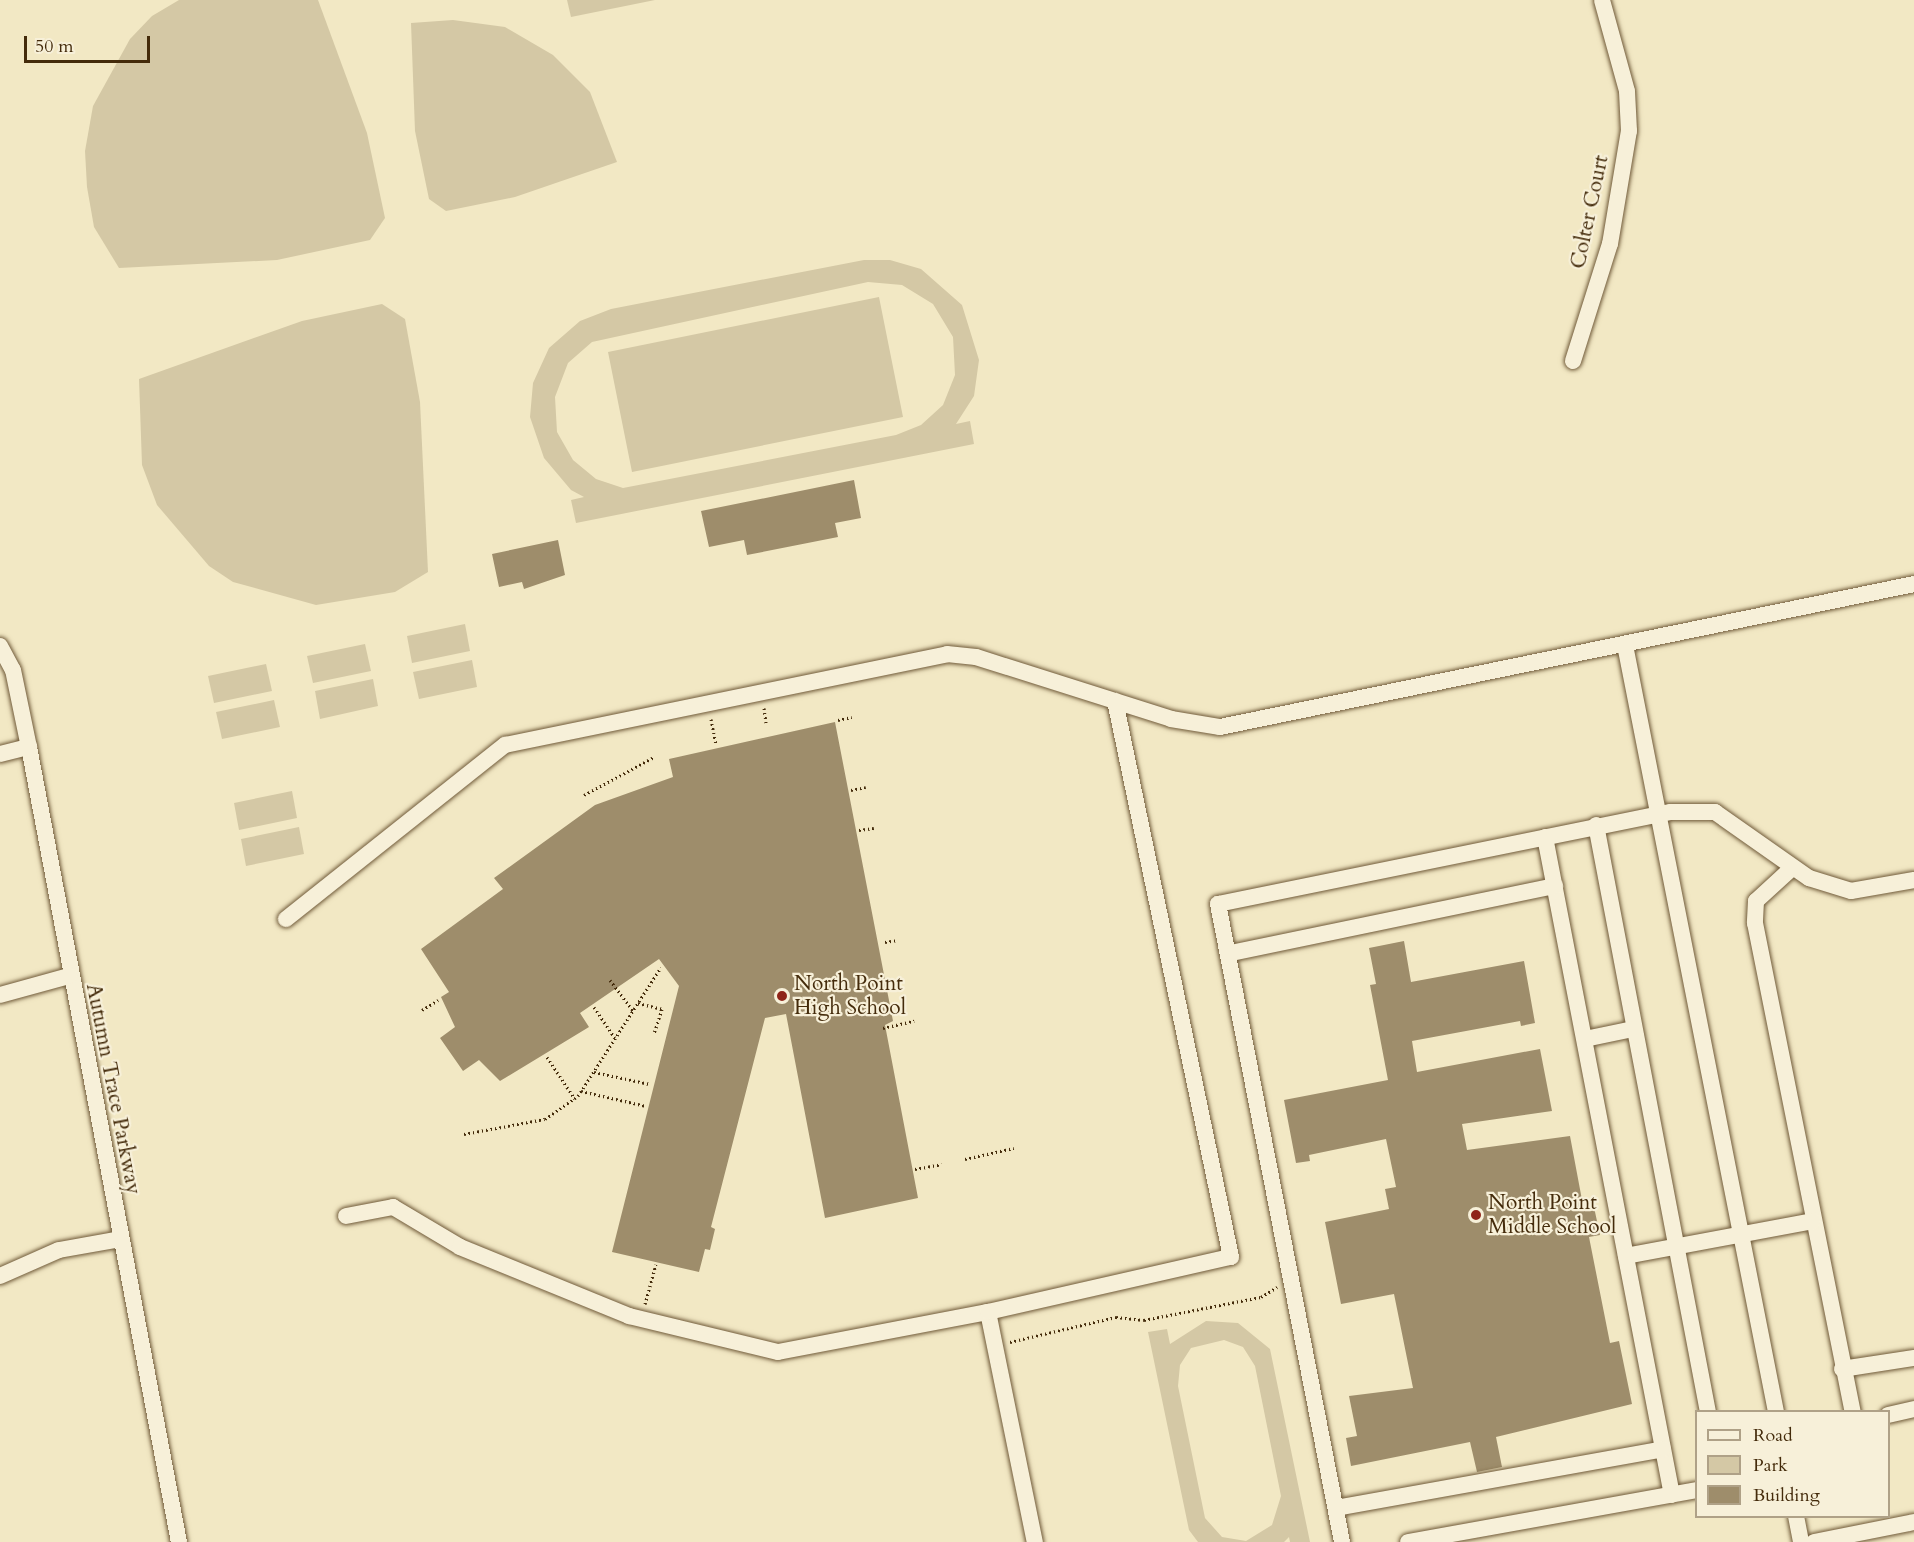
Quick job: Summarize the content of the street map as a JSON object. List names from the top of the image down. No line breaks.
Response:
{"streets":{"street":["Colter Court","Autumn Trace Parkway"]},"places":["North Point High School","North Point Middle School"],"legend":["Road","Park","Building"],"scale_bar":"50 m"}
